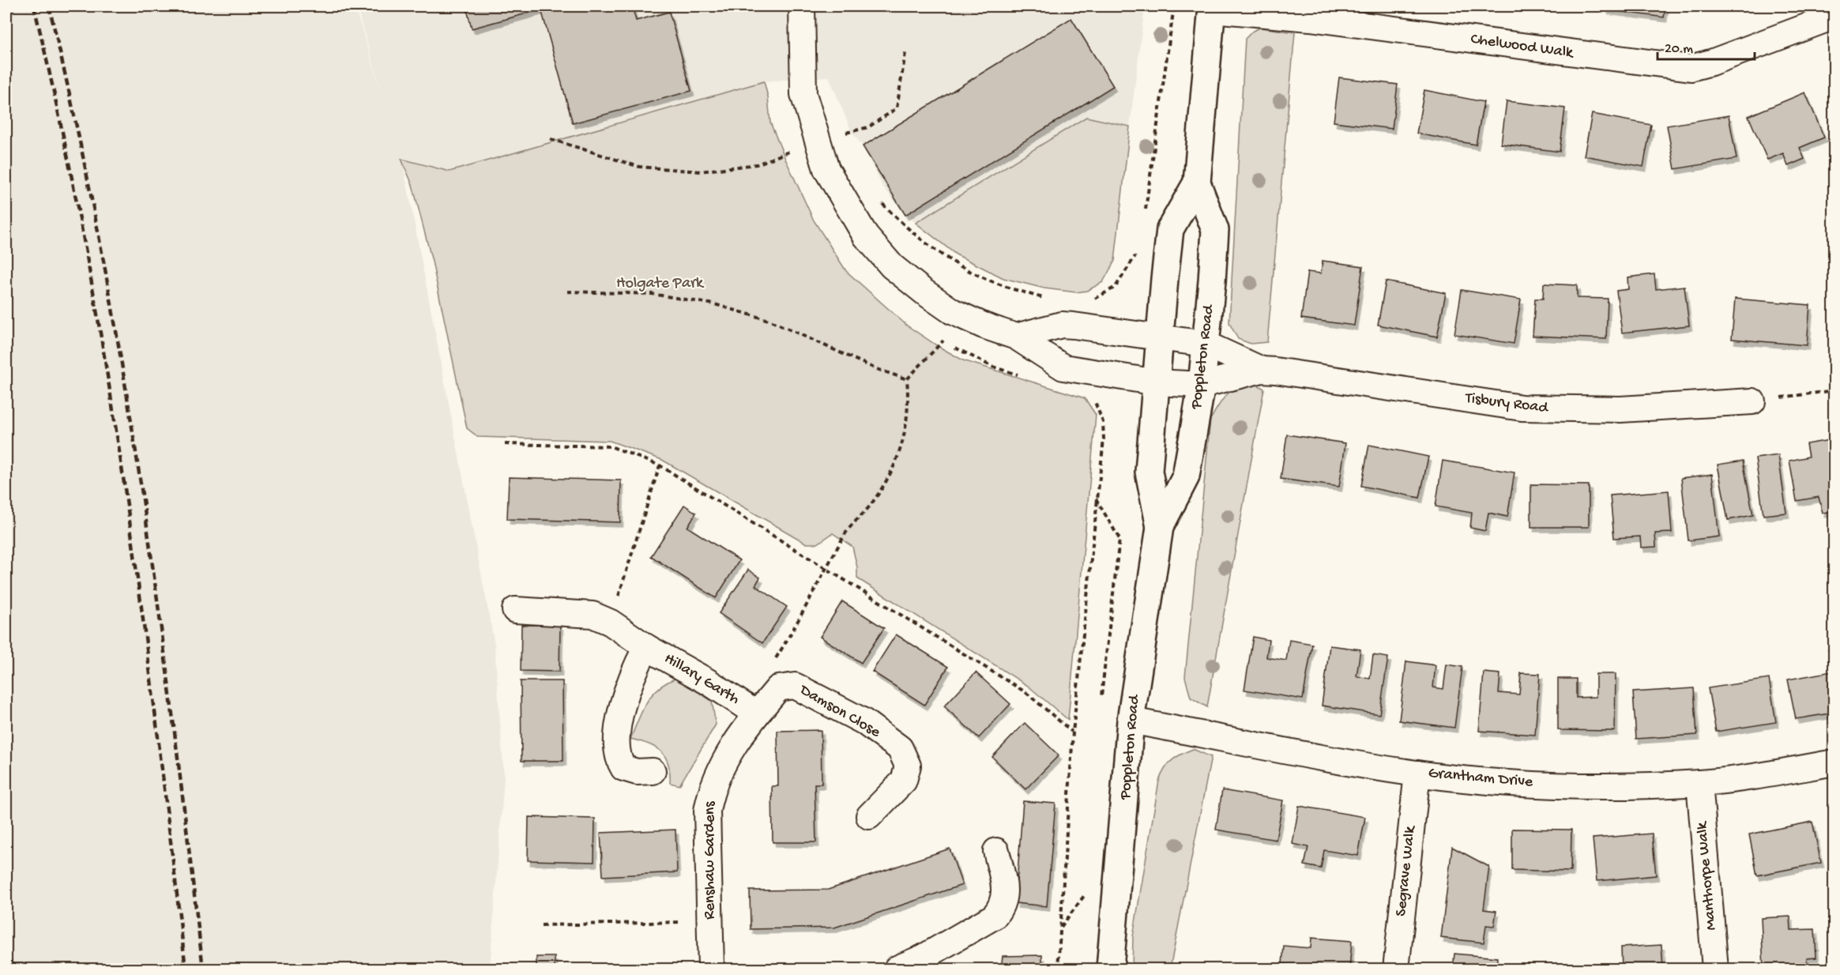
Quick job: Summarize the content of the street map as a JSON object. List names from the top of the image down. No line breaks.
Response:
{"streets":{"main road":["Poppleton Road"],"street":["Chelwood Walk","Tisbury Road","Hillary Garth","Damson Close","Grantham Drive","Renshaw Gardens","Segrave Walk","Manthorpe Walk"]},"crossings":[["Chelwood Walk","Poppleton Road"],["Poppleton Road","Tisbury Road"],["Poppleton Road","Grantham Drive"],["Hillary Garth","Renshaw Gardens"],["Damson Close","Renshaw Gardens"],["Grantham Drive","Segrave Walk"],["Grantham Drive","Manthorpe Walk"]],"parks":["Holgate Park"],"scale_bar":"20 m"}
